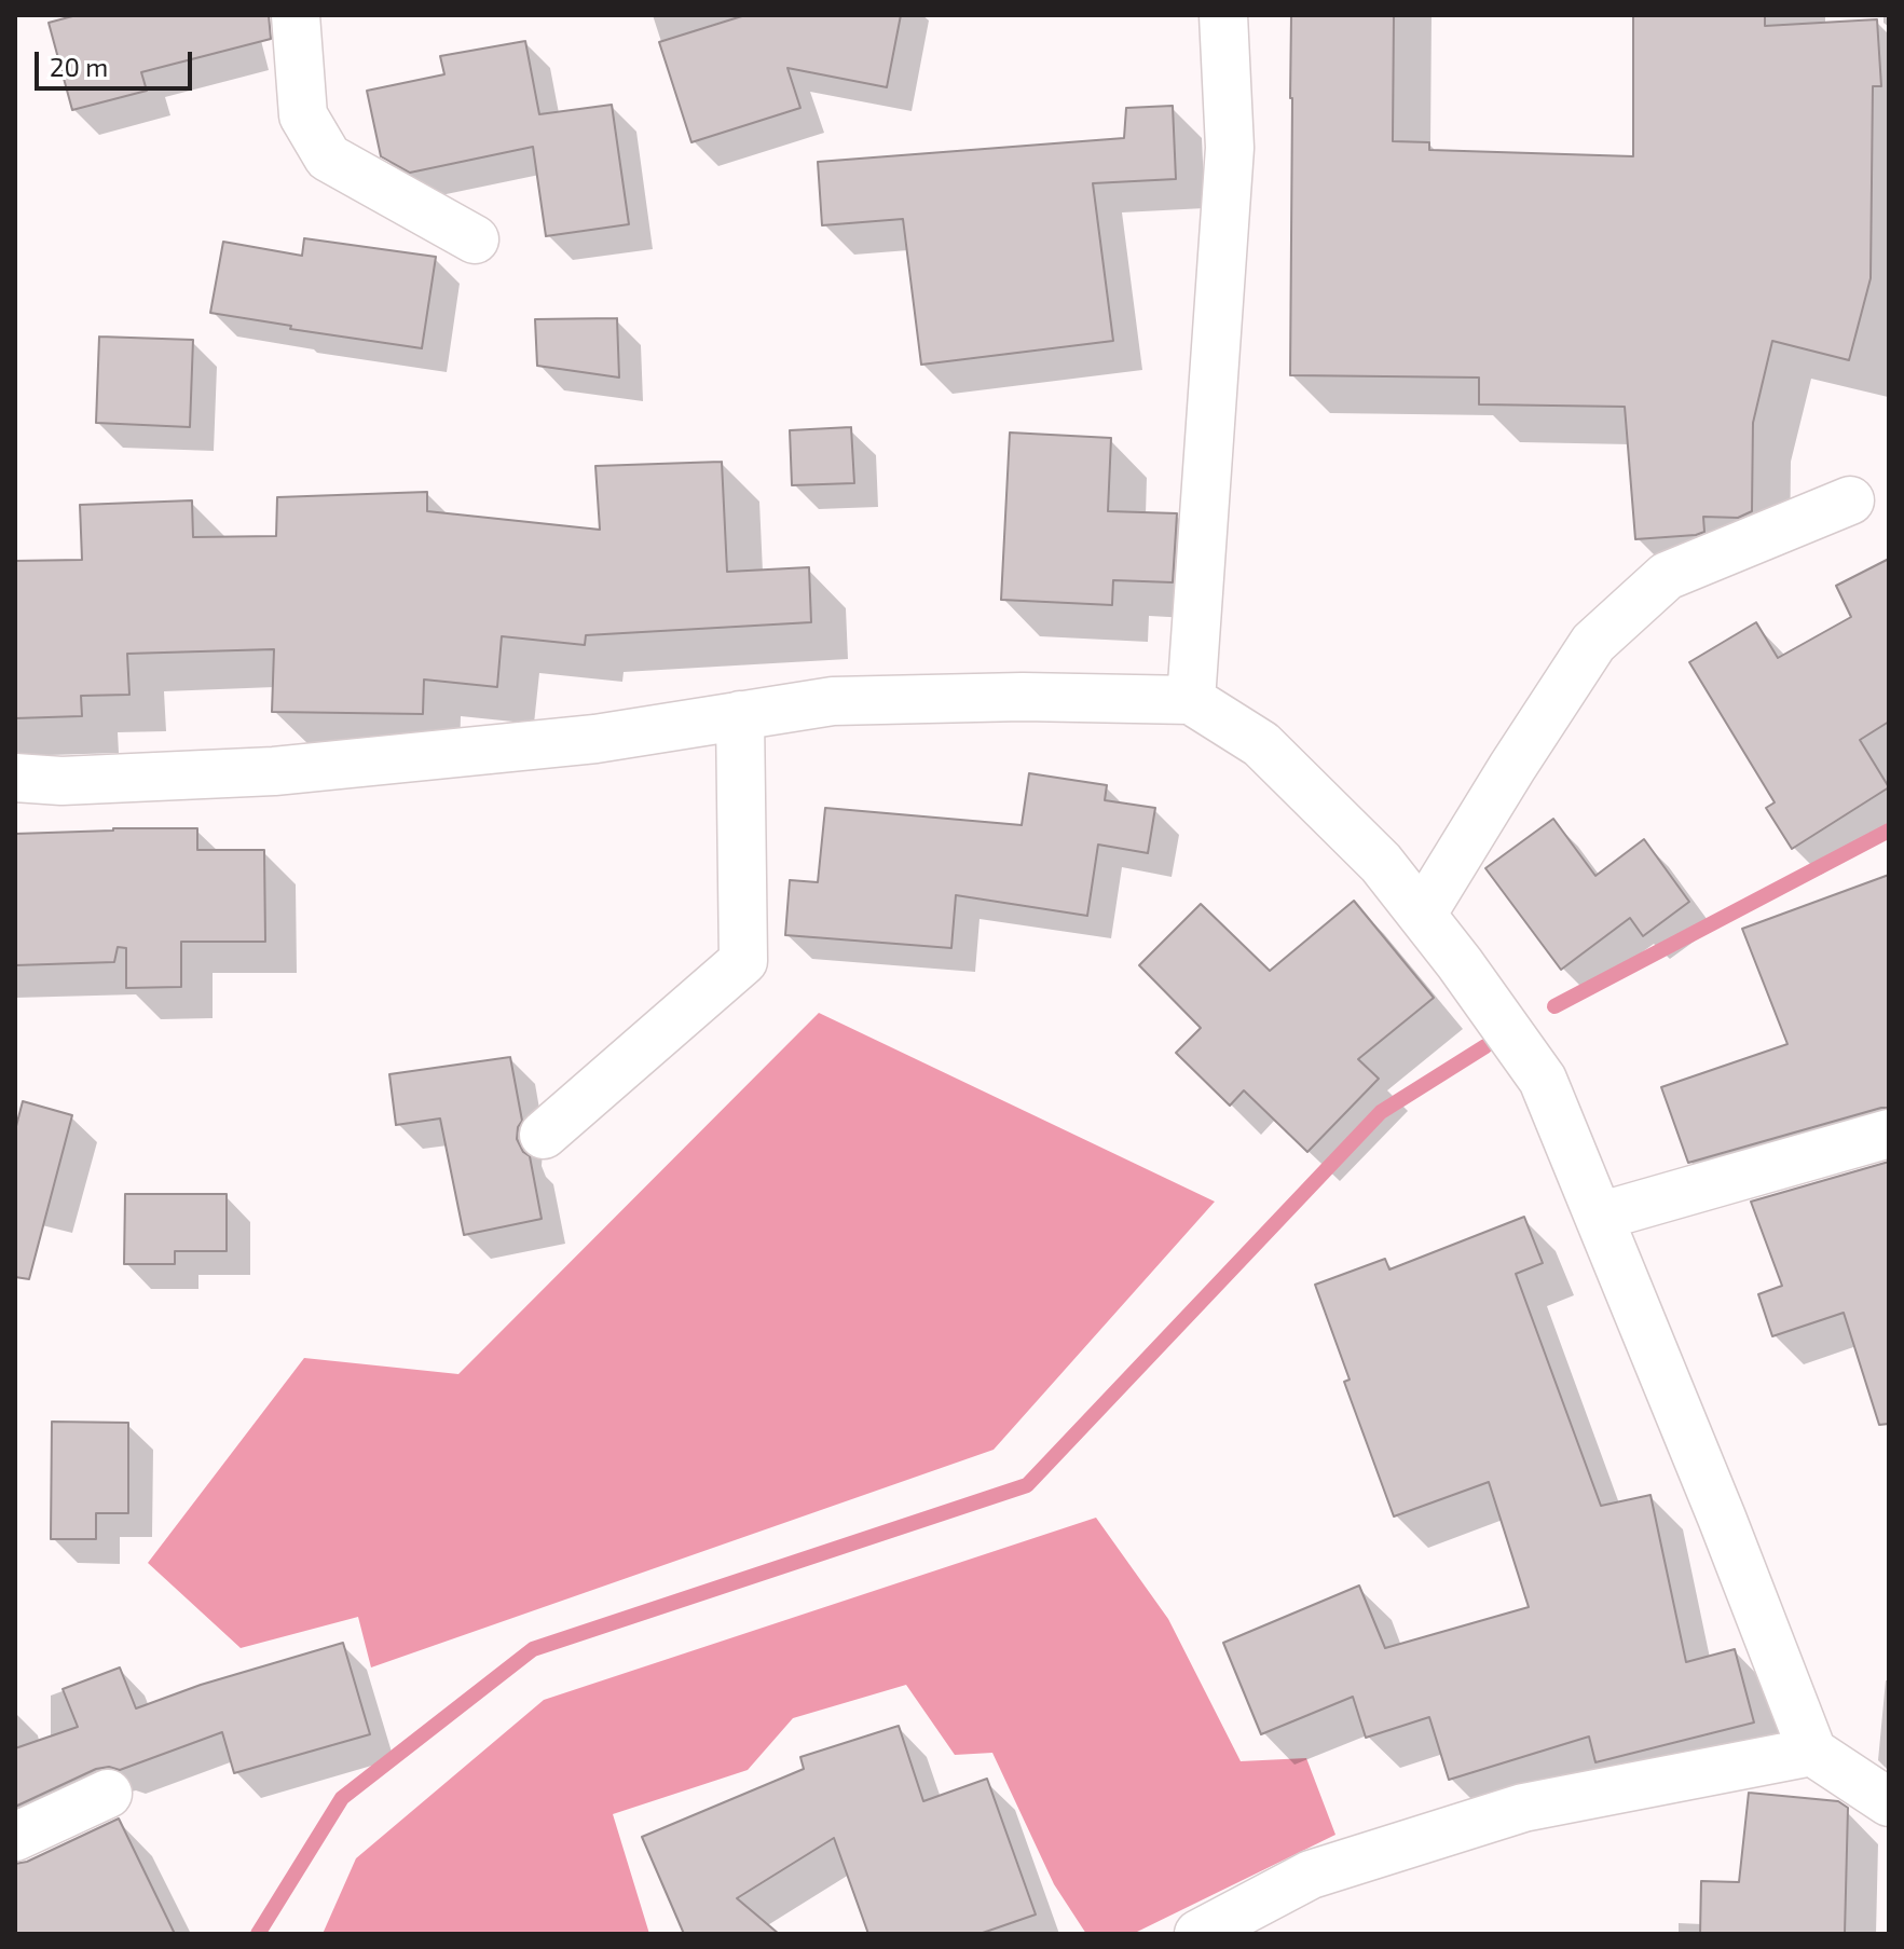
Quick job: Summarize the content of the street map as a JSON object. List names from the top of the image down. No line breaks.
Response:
{"scale_bar":"20 m"}
